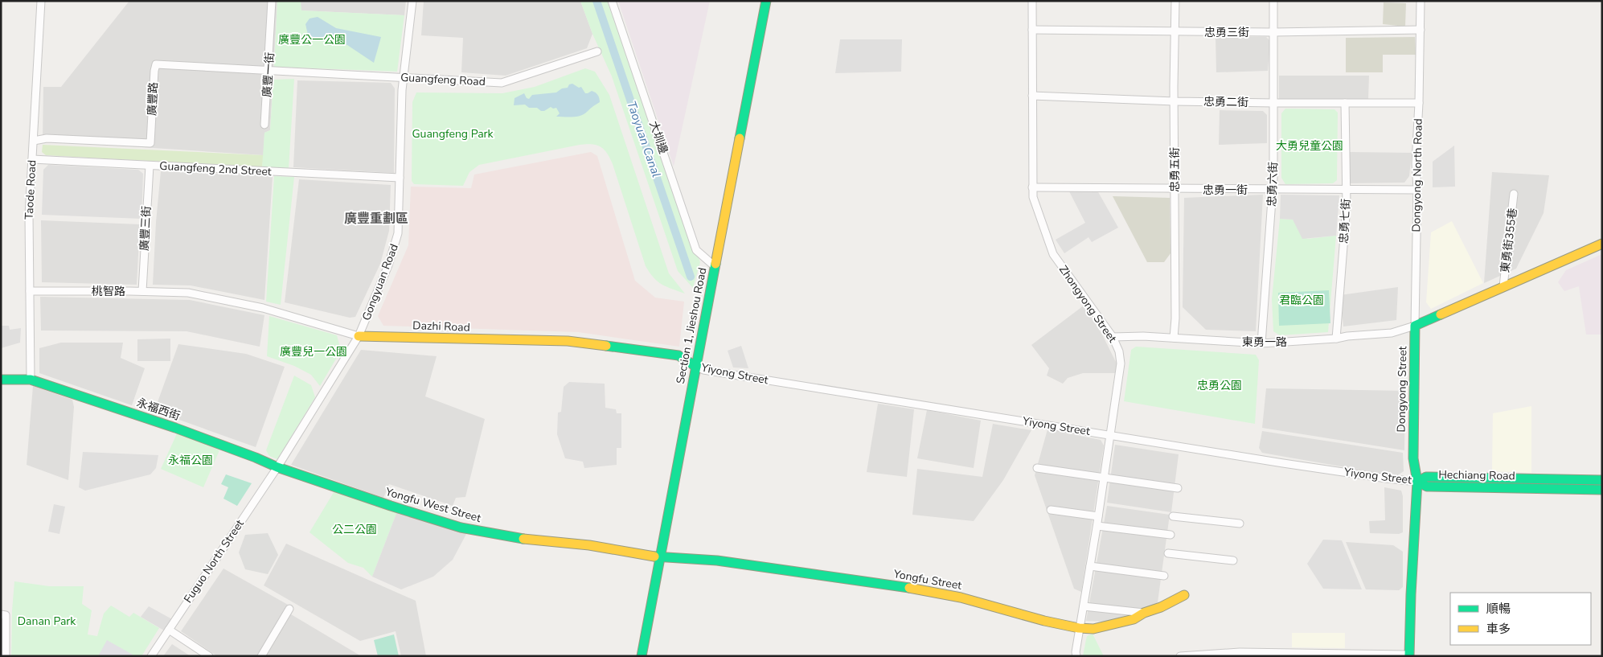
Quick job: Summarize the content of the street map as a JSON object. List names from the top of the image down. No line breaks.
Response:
{"streets":{"street":["忠勇三街","廣豐一街","Guangfeng Road","廣豐路","忠勇二街","大圳邊","Guangfeng 2nd Street","忠勇五街","Dongyong North Road","忠勇六街","Taode Road","忠勇一街","忠勇七街","廣豐三街","東勇街355巷","Gongyuan Road","桃智路","Zhongyong Street","Section 1, Jieshou Road","Dazhi Road","東勇一路","Yiyong Street","Dongyong Street","永福西街","Hechiang Road","Yongfu West Street","Fuguo North Street","Yongfu Street"]},"crossings":[["忠勇三街","忠勇五街"],["忠勇三街","Dongyong North Road"],["忠勇三街","忠勇六街"],["忠勇三街","Zhongyong Street"],["廣豐一街","Guangfeng Road"],["廣豐一街","廣豐路"],["Guangfeng Road","廣豐路"],["Guangfeng Road","Gongyuan Road"],["廣豐路","Taode Road"],["忠勇二街","忠勇五街"],["忠勇二街","Dongyong North Road"],["忠勇二街","忠勇六街"],["忠勇二街","忠勇七街"],["忠勇二街","Zhongyong Street"],["大圳邊","Section 1, Jieshou Road"],["Guangfeng 2nd Street","Taode Road"],["Guangfeng 2nd Street","廣豐三街"],["Guangfeng 2nd Street","Gongyuan Road"],["忠勇五街","忠勇一街"],["忠勇五街","東勇一路"],["Dongyong North Road","忠勇一街"],["Dongyong North Road","東勇一路"],["Dongyong North Road","Dongyong Street"],["忠勇六街","忠勇一街"],["忠勇六街","東勇一路"],["Taode Road","桃智路"],["Taode Road","永福西街"],["忠勇一街","忠勇七街"],["忠勇一街","Zhongyong Street"],["忠勇七街","東勇一路"],["廣豐三街","桃智路"],["Gongyuan Road","Dazhi Road"],["Gongyuan Road","永福西街"],["Gongyuan Road","Yongfu West Street"],["Gongyuan Road","Fuguo North Street"],["桃智路","Dazhi Road"],["Zhongyong Street","東勇一路"],["Zhongyong Street","Yiyong Street"],["Zhongyong Street","Yongfu Street"],["Section 1, Jieshou Road","Dazhi Road"],["Section 1, Jieshou Road","Yiyong Street"],["Section 1, Jieshou Road","Yongfu West Street"],["Section 1, Jieshou Road","Yongfu Street"],["Dazhi Road","Yiyong Street"],["東勇一路","Dongyong Street"],["Yiyong Street","Dongyong Street"],["Yiyong Street","Hechiang Road"],["Dongyong Street","Hechiang Road"],["永福西街","Yongfu West Street"],["永福西街","Fuguo North Street"],["Yongfu West Street","Fuguo North Street"],["Yongfu West Street","Yongfu Street"]],"districts":["廣豐重劃區"],"water":["Taoyuan Canal"],"parks":["廣豐公一公園","Guangfeng Park","大勇兒童公園","君臨公園","廣豐兒一公園","忠勇公園","永福公園","公二公園","Danan Park"],"legend":["順暢","車多"]}
